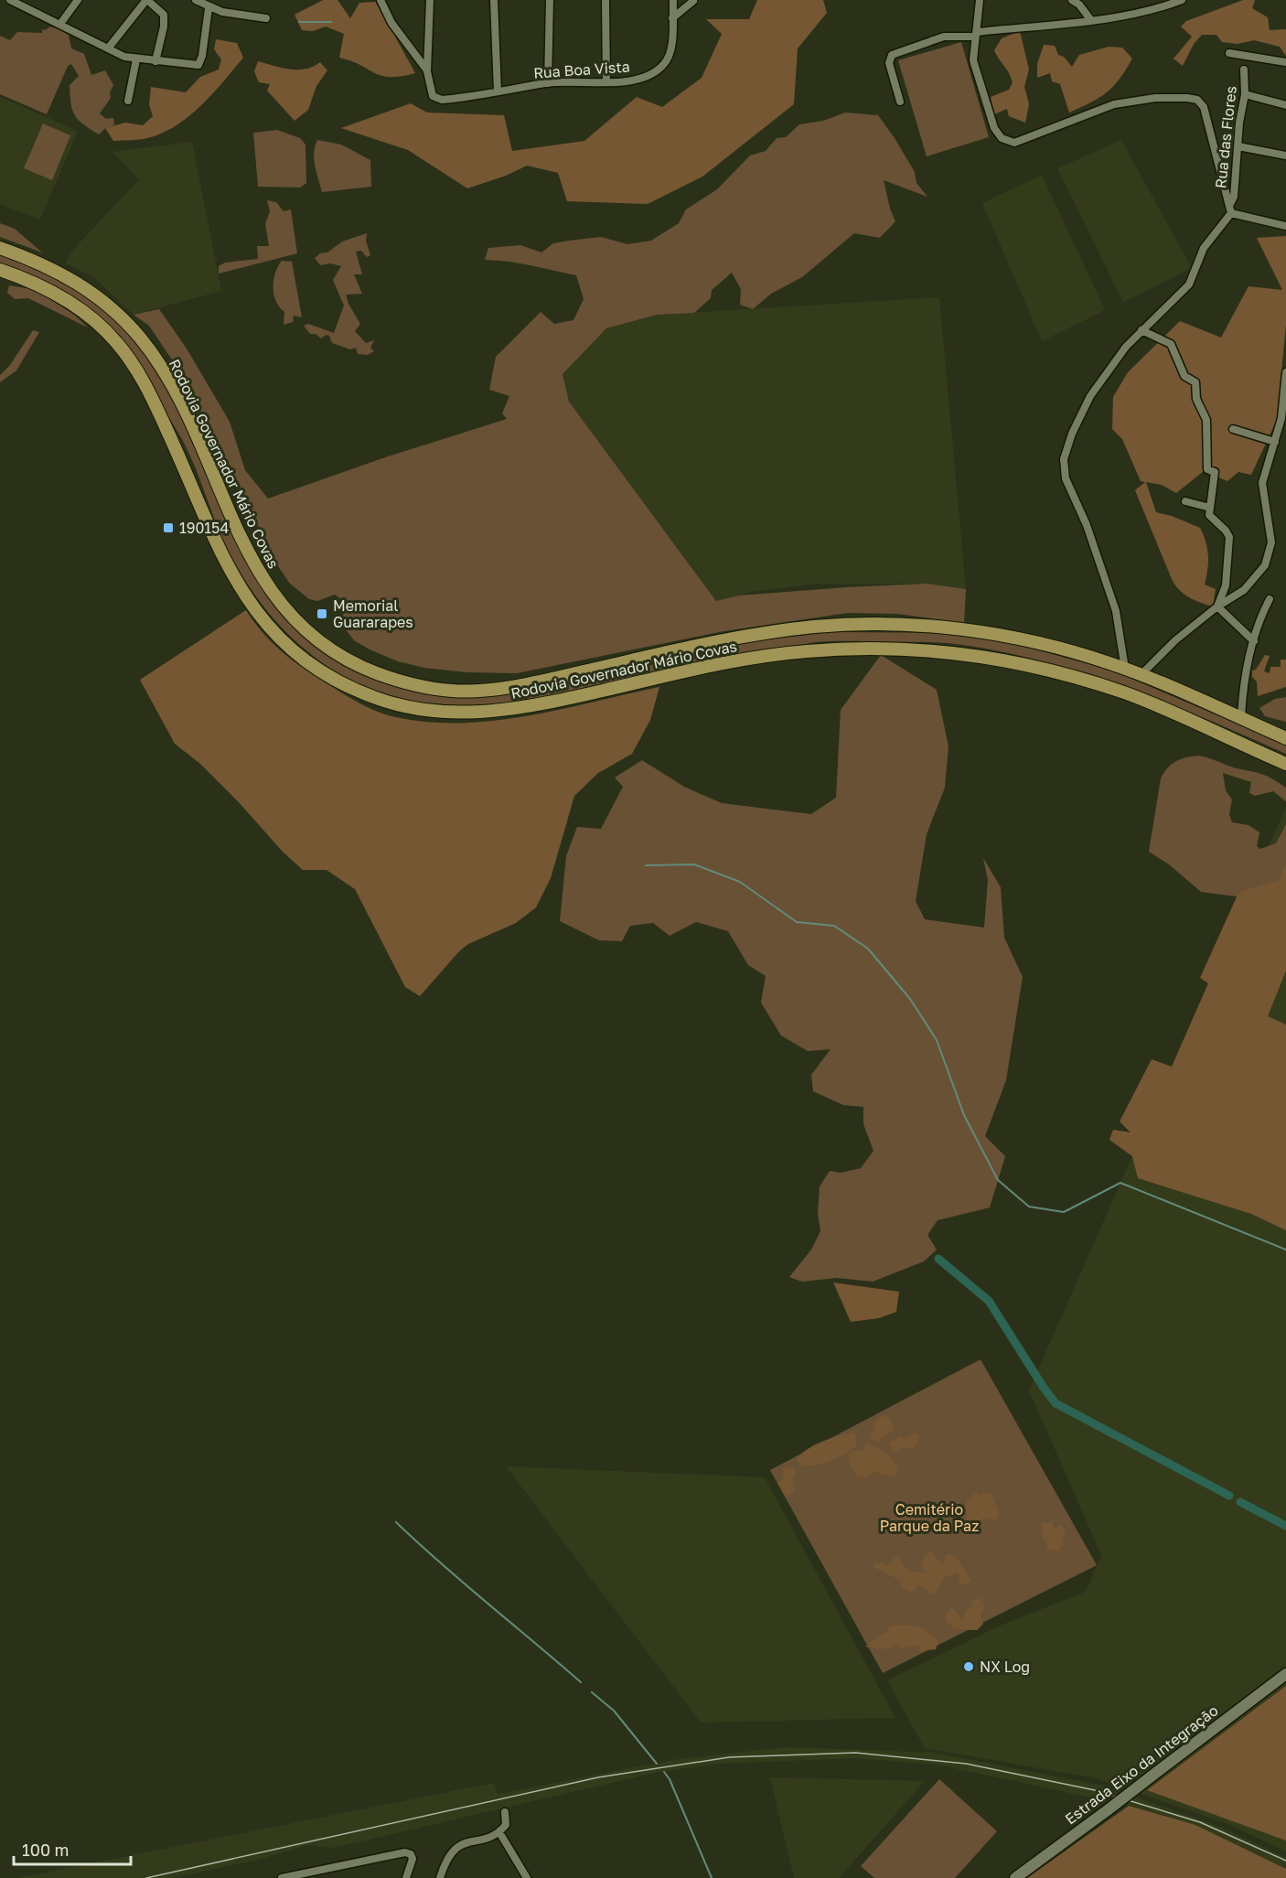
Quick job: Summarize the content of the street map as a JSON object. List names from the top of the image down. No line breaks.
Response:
{"streets":{"highway":["Rodovia Governador Mário Covas"],"main road":["Estrada Eixo da Integração"],"street":["Rua Boa Vista","Rua das Flores"]},"parks":["Cemitério Parque da Paz"],"places":{"transit":["190154","Memorial Guararapes"],"other":["NX Log"]},"scale_bar":"100 m"}
